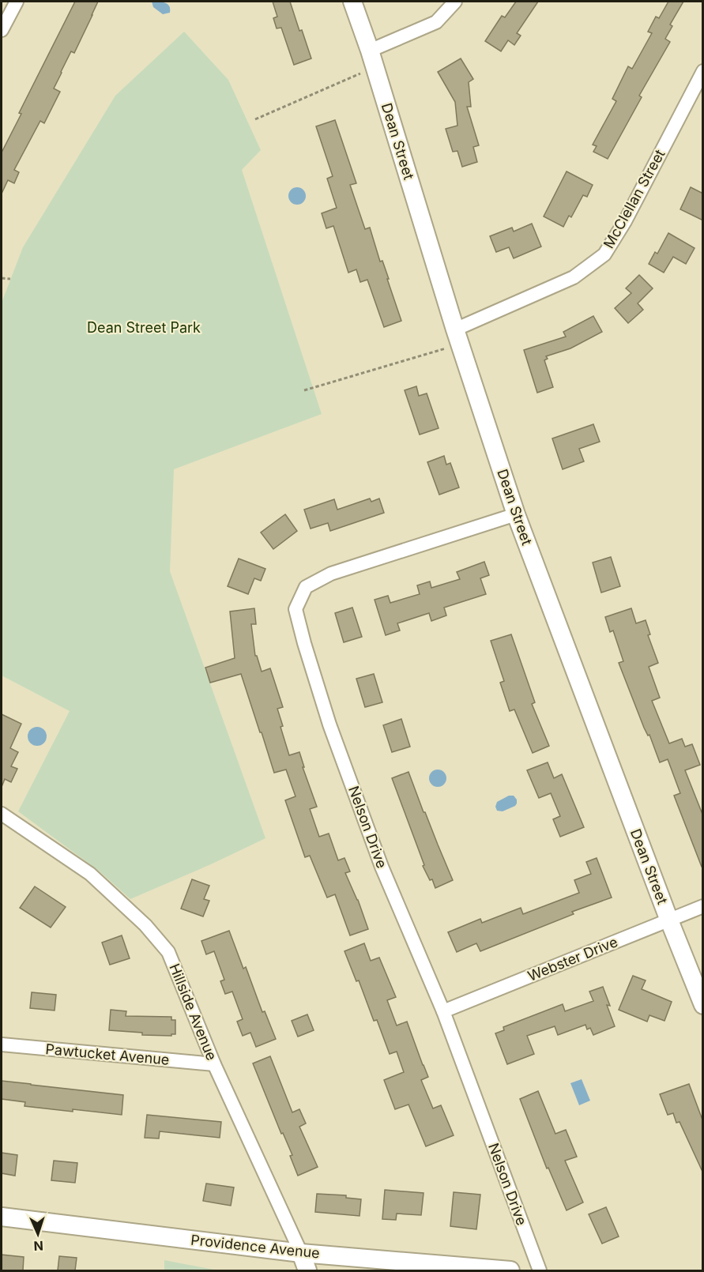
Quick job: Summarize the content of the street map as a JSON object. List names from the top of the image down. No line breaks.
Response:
{"streets":{"street":["Dean Street","McClellan Street","Nelson Drive","Webster Drive","Hillside Avenue","Pawtucket Avenue","Providence Avenue"]},"crossings":[["Dean Street","McClellan Street"],["Dean Street","Nelson Drive"],["Dean Street","Webster Drive"],["Nelson Drive","Webster Drive"],["Hillside Avenue","Pawtucket Avenue"],["Hillside Avenue","Providence Avenue"]],"parks":["Dean Street Park"],"north":"bottom"}
